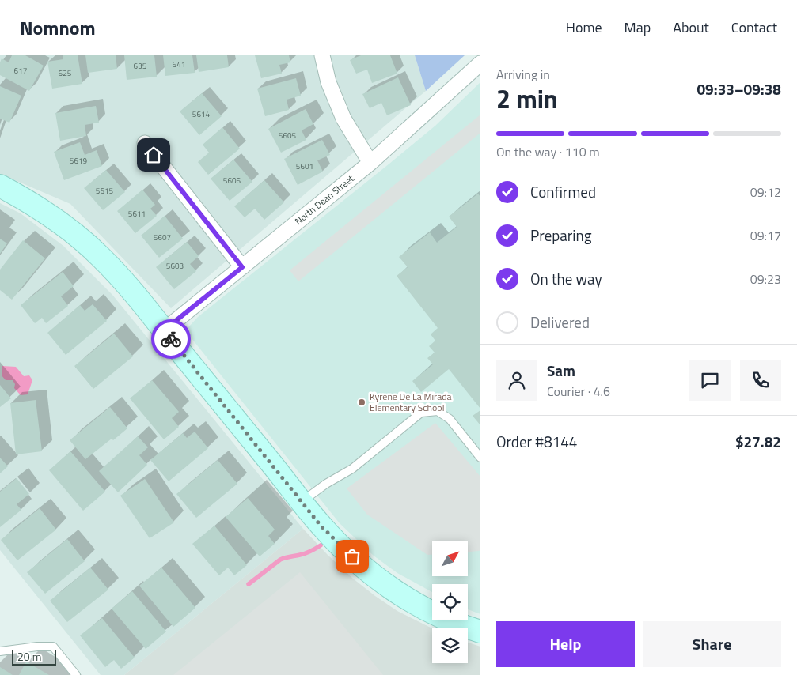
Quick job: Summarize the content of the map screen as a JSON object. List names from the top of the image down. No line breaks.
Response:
{"streets":{"street":["North Dean Street"]},"places":["Kyrene De La Mirada Elementary School"],"house_numbers":["641","635","617","625","5614","5605","5619","5601","5606","5615","5611","5607","5603"],"scale_bar":"20 m","north":"top right","page":{"header":"Nomnom","nav":["Home","Map","About","Contact"],"heading":["2 min","Arriving in","09:33–09:38"],"panel":["Sam","Courier · 4.6","Order #8144","$27.82"],"bar":"On the way · 110 m","list":[["Confirmed","09:12"],["Preparing","09:17"],["On the way","09:23"],"Delivered"],"buttons":["Help","Share"],"scale":"20 m"}}
